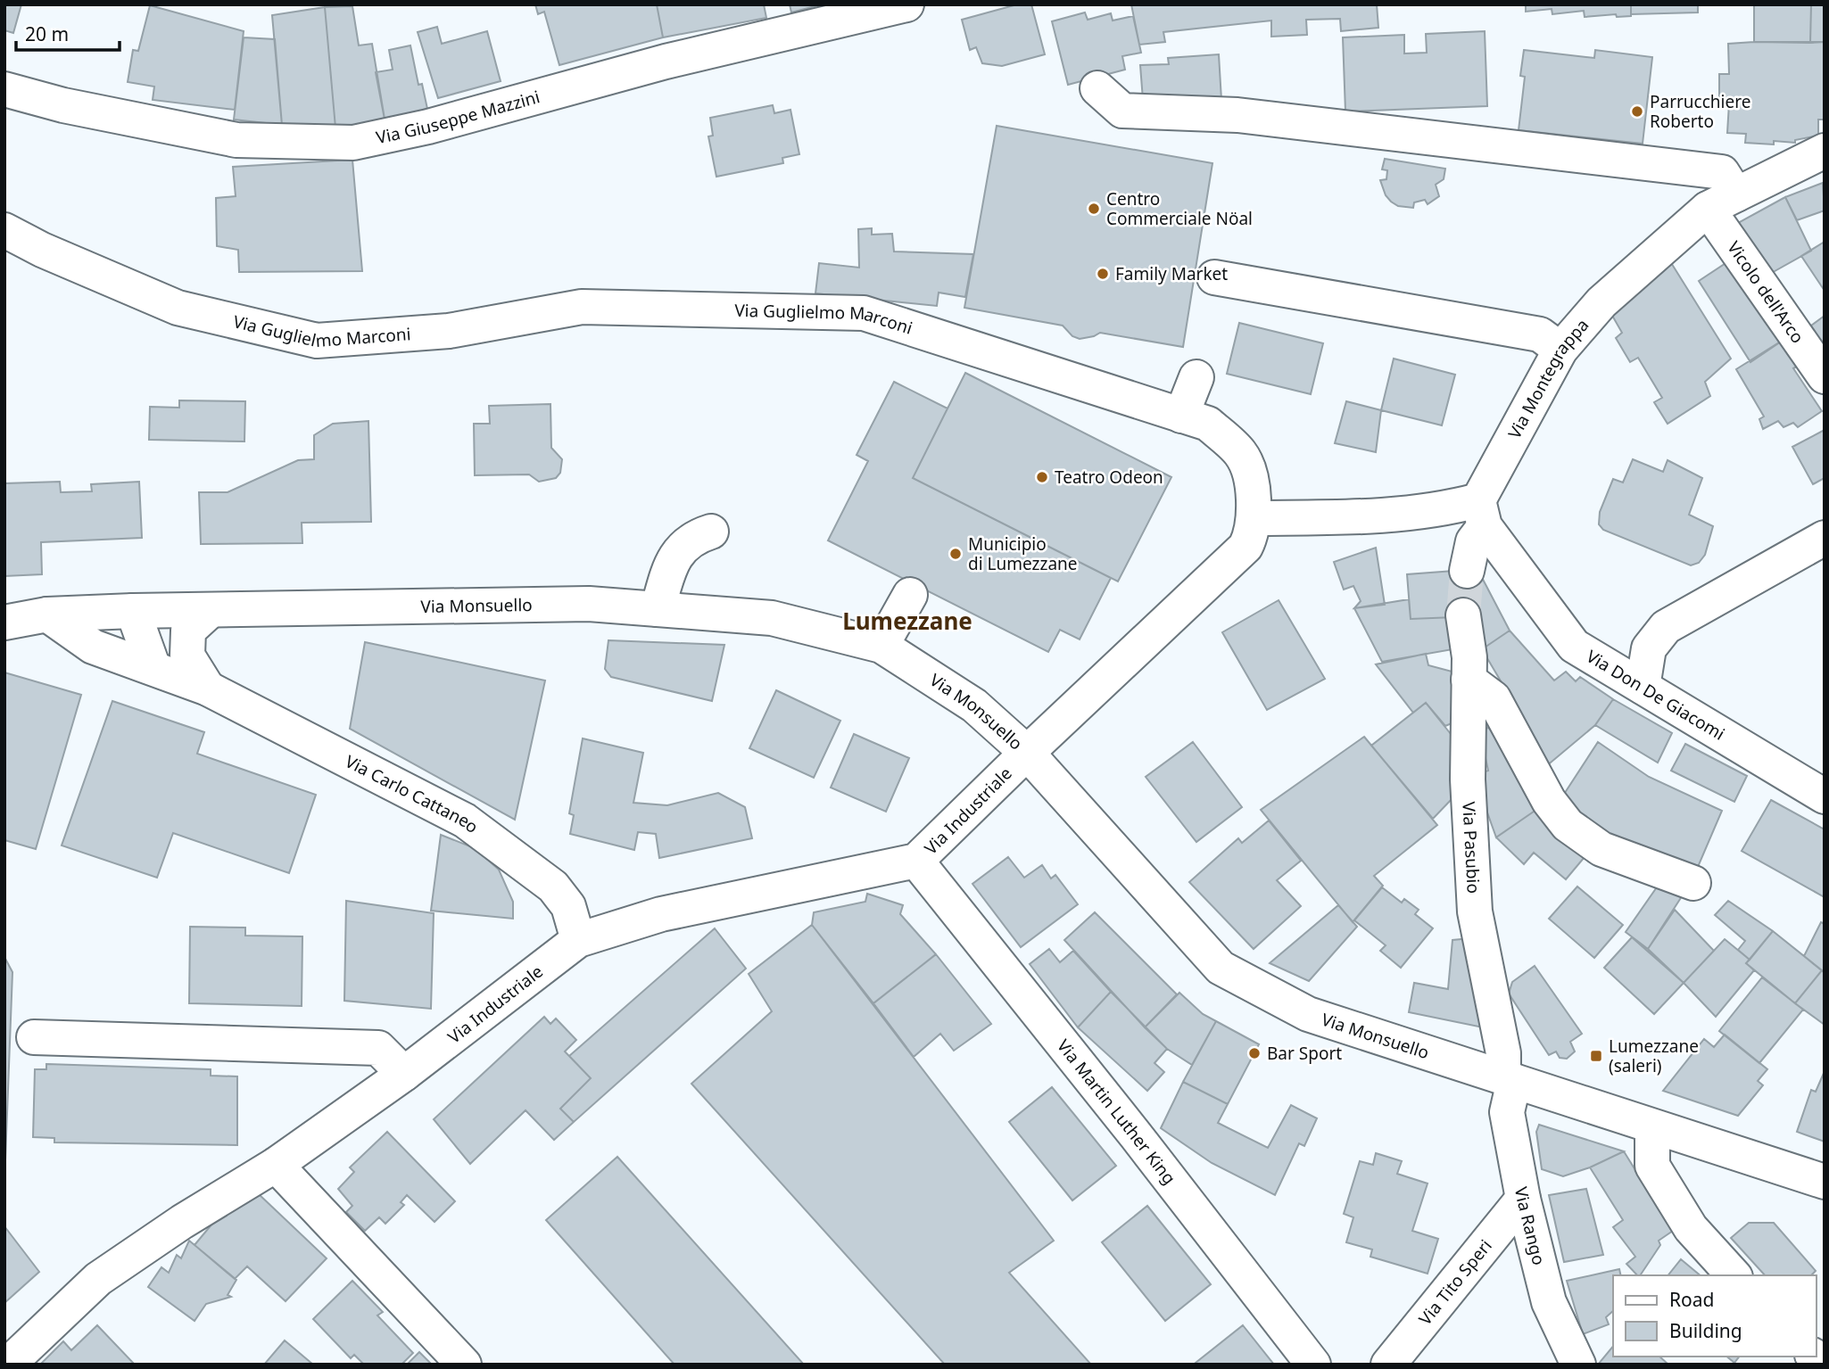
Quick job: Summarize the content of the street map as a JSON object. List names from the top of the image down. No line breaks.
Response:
{"streets":{"street":["Via Giuseppe Mazzini","Vicolo dell'Arco","Via Guglielmo Marconi","Via Montegrappa","Via Monsuello","Via Don De Giacomi","Via Carlo Cattaneo","Via Industriale","Via Pasubio","Via Martin Luther King","Via Rango","Via Tito Speri"]},"crossings":[["Vicolo dell'Arco","Via Montegrappa"],["Via Guglielmo Marconi","Via Monsuello"],["Via Guglielmo Marconi","Via Industriale"],["Via Montegrappa","Via Don De Giacomi"],["Via Monsuello","Via Carlo Cattaneo"],["Via Monsuello","Via Industriale"],["Via Monsuello","Via Pasubio"],["Via Monsuello","Via Rango"],["Via Carlo Cattaneo","Via Industriale"],["Via Industriale","Via Martin Luther King"],["Via Pasubio","Via Rango"],["Via Rango","Via Tito Speri"]],"districts":["Lumezzane"],"places":{"other":["Parrucchiere Roberto","Centro Commerciale Nöal","Family Market","Teatro Odeon","Municipio di Lumezzane","Bar Sport"],"transit":["Lumezzane (saleri)"]},"legend":["Road","Building"],"scale_bar":"20 m"}
